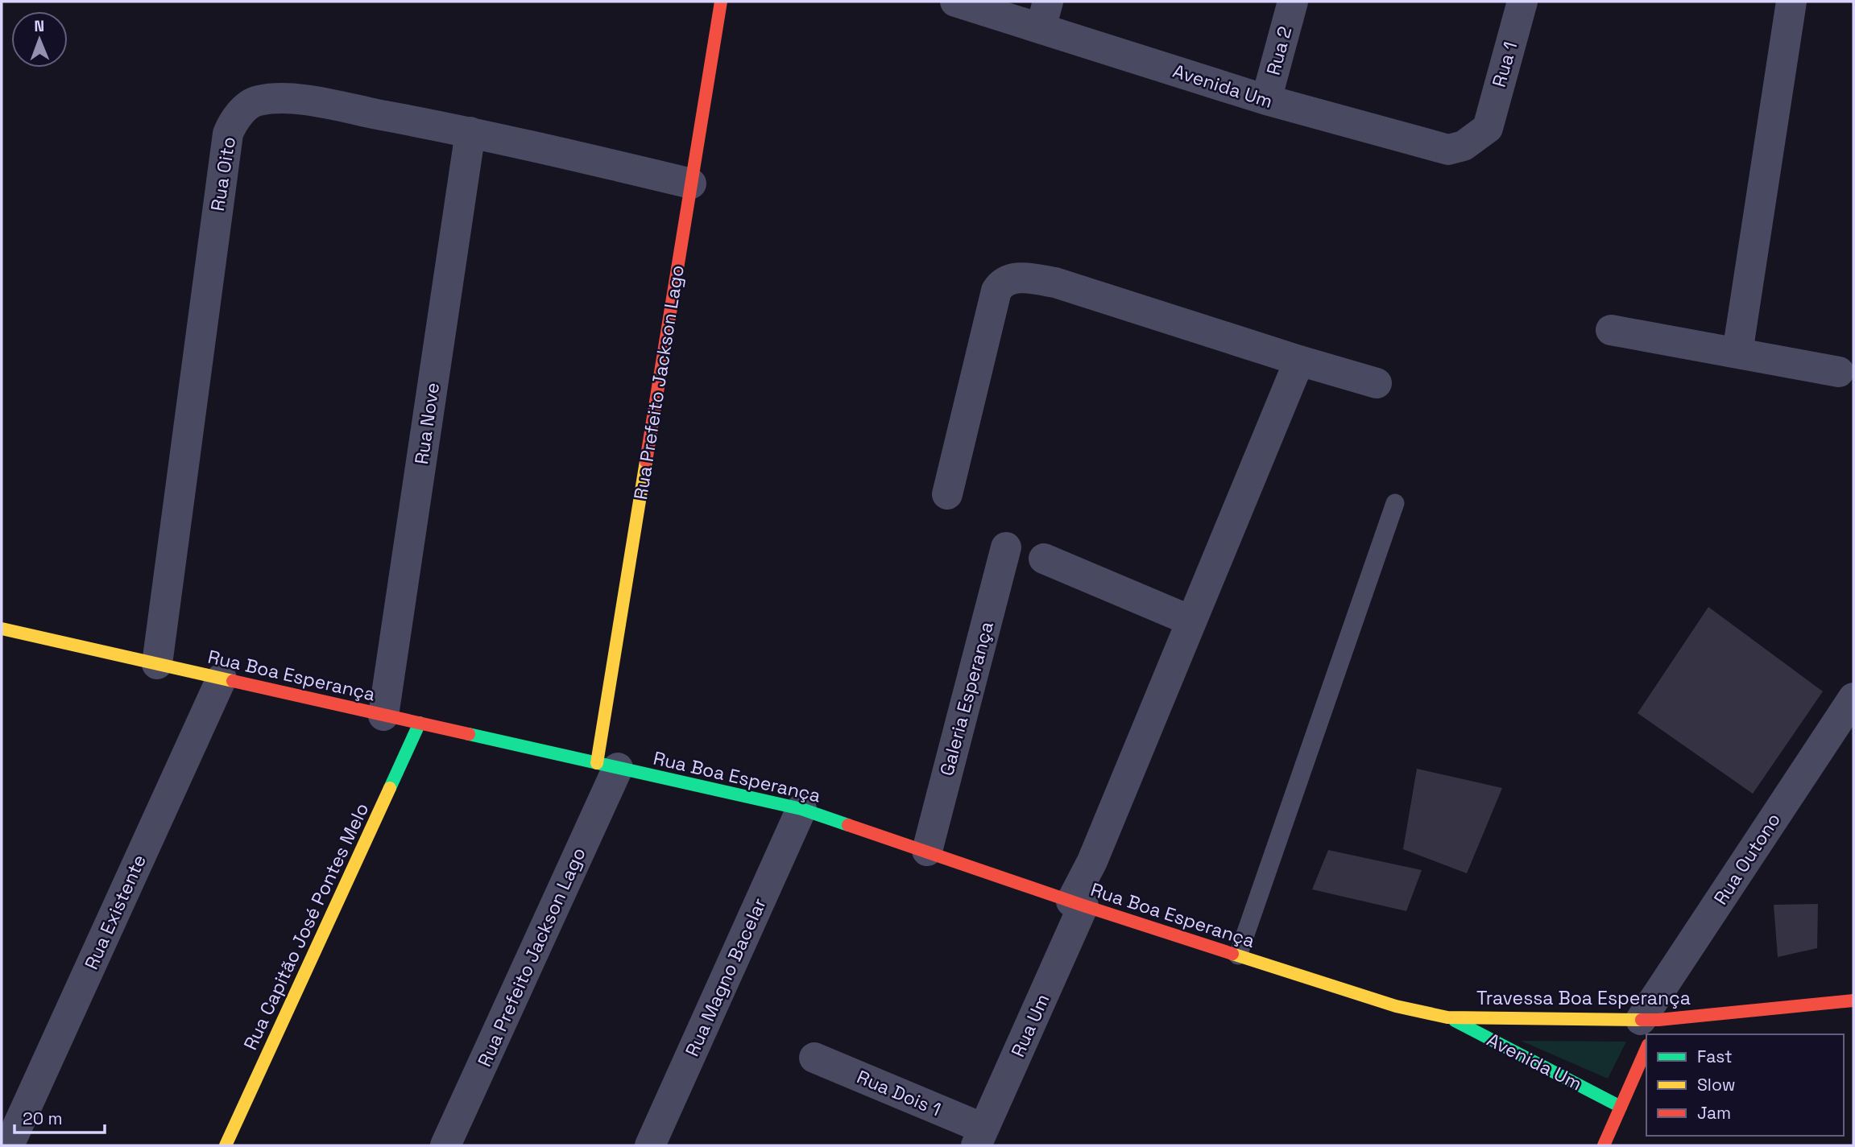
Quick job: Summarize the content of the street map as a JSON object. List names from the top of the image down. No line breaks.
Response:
{"streets":{"main road":["Avenida Um","Rua Prefeito Jackson Lago","Rua Boa Esperança","Rua Capitão José Pontes Melo","Travessa Boa Esperança"],"street":["Rua 2","Rua 1","Rua Oito","Rua Nove","Galeria Esperança","Rua Outono","Rua Existente","Rua Magno Bacelar","Rua Um","Rua Dois 1"]},"crossings":[["Rua 2","Avenida Um"],["Rua 1","Avenida Um"],["Avenida Um","Rua Boa Esperança"],["Avenida Um","Travessa Boa Esperança"],["Rua Oito","Rua Prefeito Jackson Lago"],["Rua Oito","Rua Nove"],["Rua Oito","Rua Boa Esperança"],["Rua Prefeito Jackson Lago","Rua Boa Esperança"],["Rua Nove","Rua Boa Esperança"],["Rua Boa Esperança","Galeria Esperança"],["Rua Boa Esperança","Rua Existente"],["Rua Boa Esperança","Rua Capitão José Pontes Melo"],["Rua Boa Esperança","Rua Magno Bacelar"],["Rua Boa Esperança","Travessa Boa Esperança"],["Rua Boa Esperança","Rua Um"],["Rua Outono","Travessa Boa Esperança"],["Rua Um","Rua Dois 1"]],"legend":["Fast","Slow","Jam"],"scale_bar":"20 m","north":"top"}
